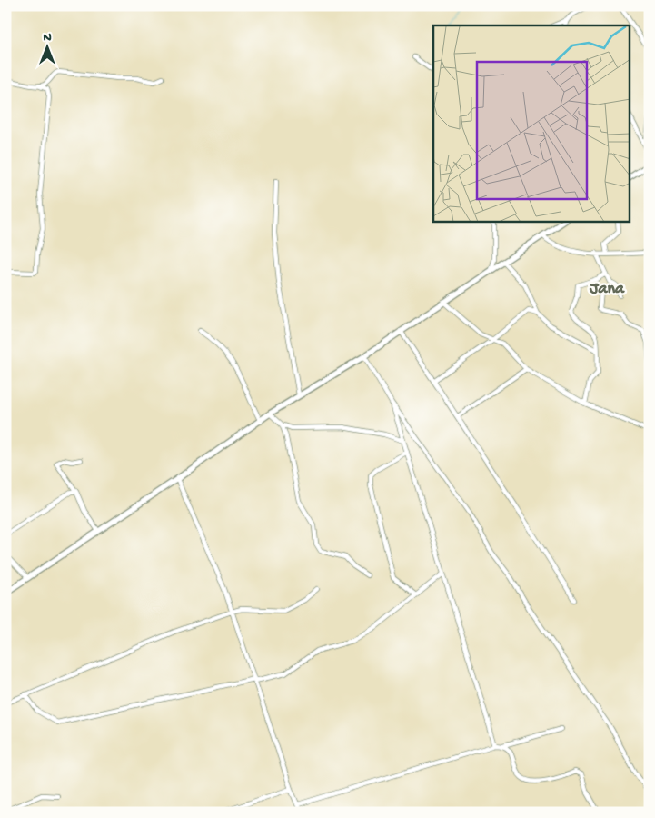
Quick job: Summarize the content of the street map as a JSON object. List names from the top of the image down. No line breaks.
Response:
{"districts":["Jana"],"north":"top"}
